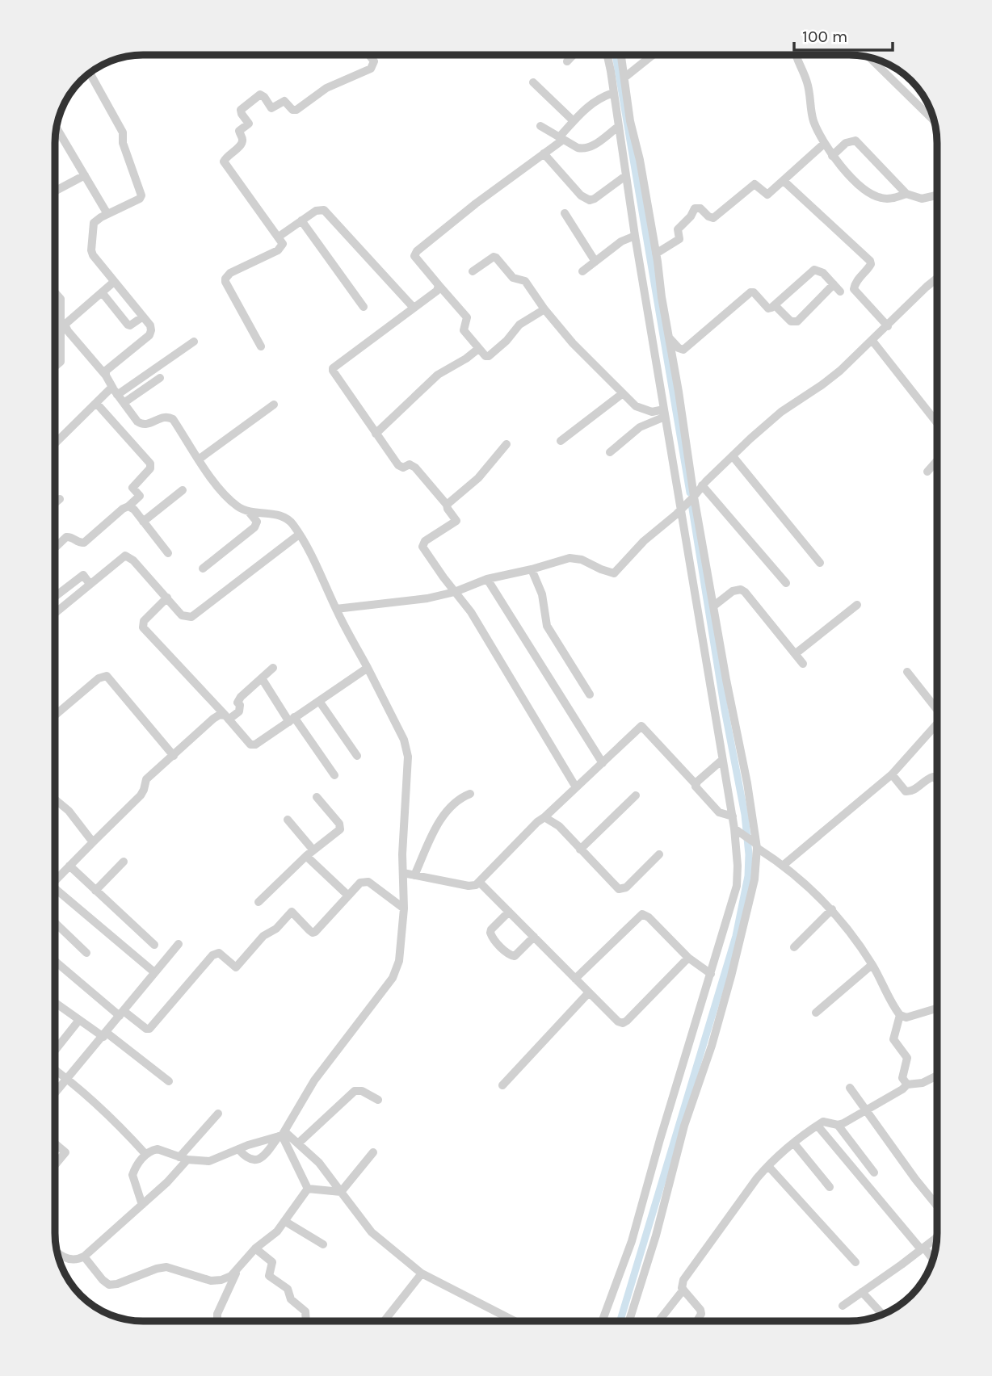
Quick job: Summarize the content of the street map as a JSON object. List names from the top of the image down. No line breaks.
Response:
{"scale_bar":"100 m"}
